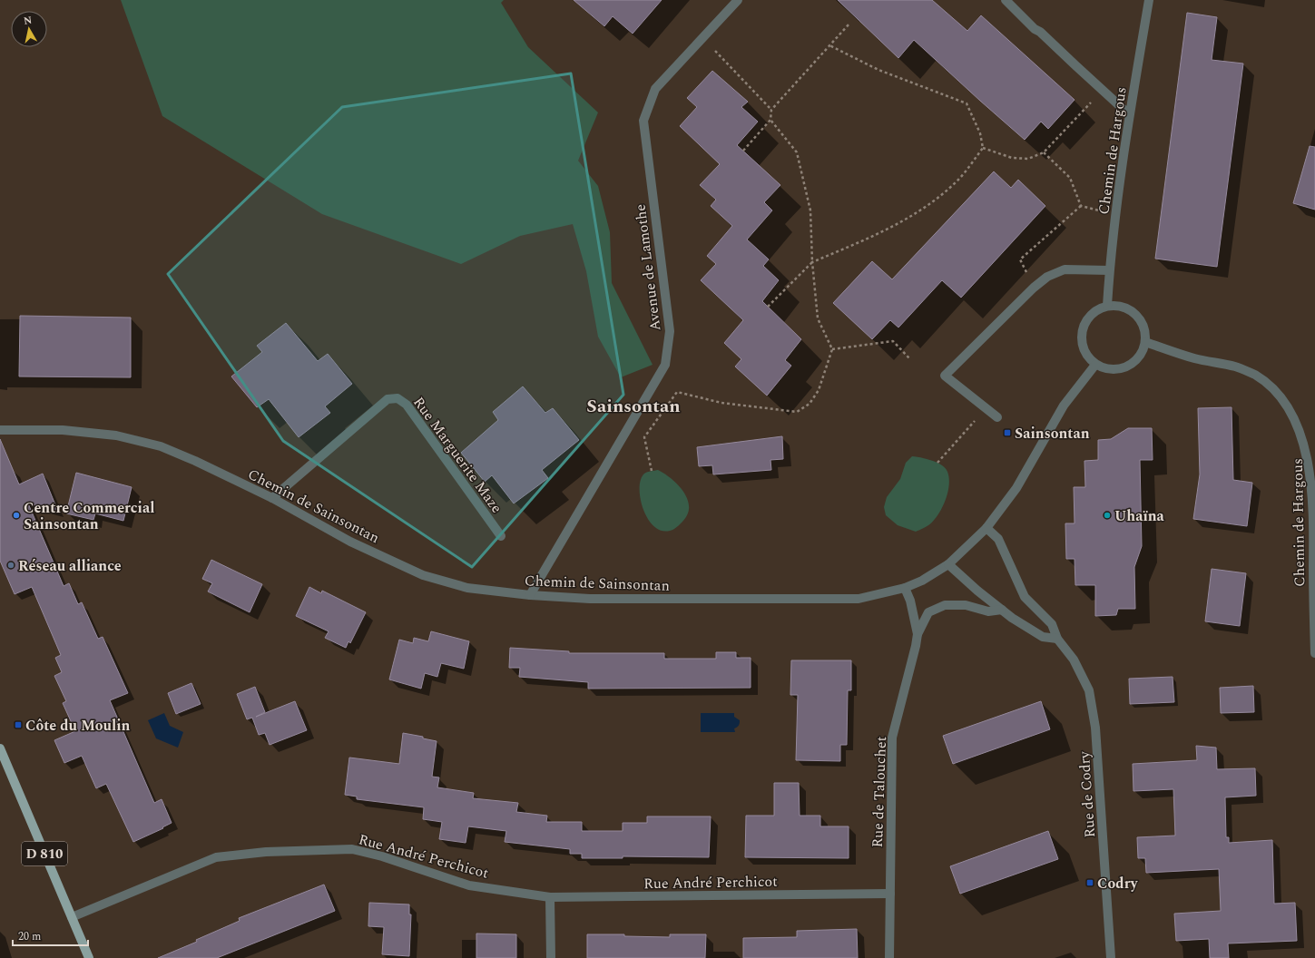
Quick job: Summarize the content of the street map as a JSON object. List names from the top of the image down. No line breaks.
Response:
{"streets":{"main road":["D 810"],"street":["Chemin de Hargous","Avenue de Lamothe","Rue Marguerite Maze","Chemin de Sainsontan","Rue de Talouchet","Rue de Codry","Rue André Perchicot"]},"crossings":[["Chemin de Hargous","Chemin de Sainsontan"],["Avenue de Lamothe","Chemin de Sainsontan"],["Rue Marguerite Maze","Chemin de Sainsontan"],["Chemin de Sainsontan","Rue de Talouchet"],["Chemin de Sainsontan","Rue de Codry"],["Rue de Talouchet","Rue André Perchicot"],["D 810","Rue André Perchicot"]],"districts":["Sainsontan"],"places":{"transit":["Sainsontan","Côte du Moulin","Codry"],"other":["Centre Commercial Sainsontan","Uhaïna","Réseau alliance"]},"scale_bar":"20 m","north":"top"}
